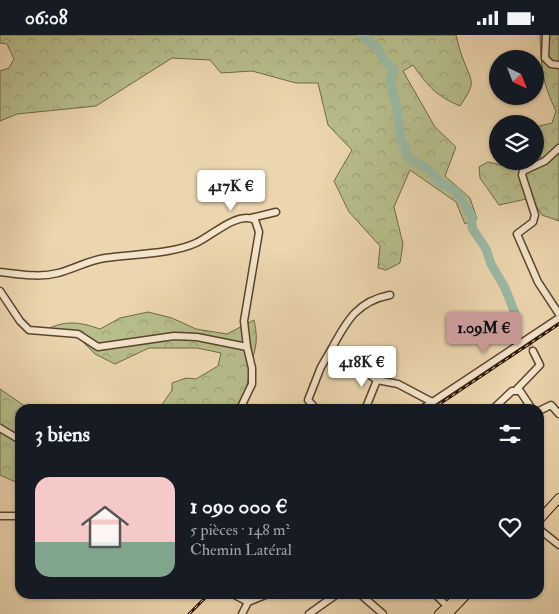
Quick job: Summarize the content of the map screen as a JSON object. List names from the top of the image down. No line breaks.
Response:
{"north":"bottom right","page":{"status":"06:08","price":["417K €","1.09M €","418K €"],"heading":"3 biens","list":[{"name":"1 090 000 €","note":"5 pièces · 148 m² · Chemin Latéral"}]}}
